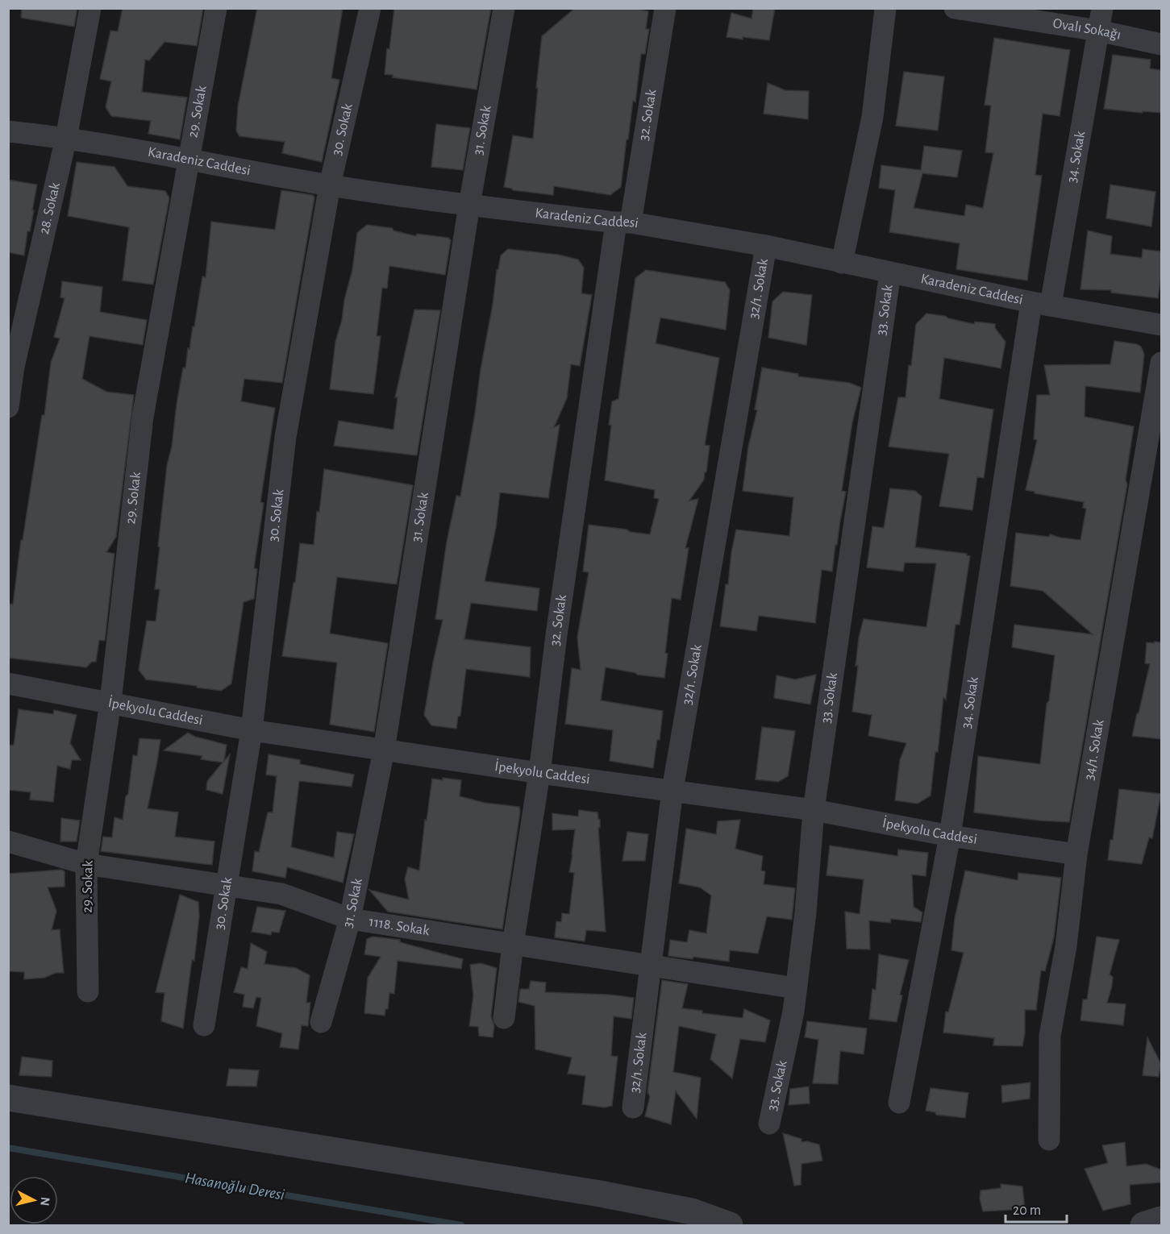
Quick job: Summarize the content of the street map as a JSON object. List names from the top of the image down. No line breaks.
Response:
{"streets":{"street":["Ovalı Sokağı","29. Sokak","32. Sokak","30. Sokak","31. Sokak","34. Sokak","Karadeniz Caddesi","28. Sokak","32/1. Sokak","33. Sokak","İpekyolu Caddesi","34/1. Sokak","1118. Sokak"]},"crossings":[["Ovalı Sokağı","34. Sokak"],["29. Sokak","Karadeniz Caddesi"],["29. Sokak","İpekyolu Caddesi"],["29. Sokak","1118. Sokak"],["32. Sokak","Karadeniz Caddesi"],["32. Sokak","İpekyolu Caddesi"],["32. Sokak","1118. Sokak"],["30. Sokak","Karadeniz Caddesi"],["30. Sokak","İpekyolu Caddesi"],["30. Sokak","1118. Sokak"],["31. Sokak","Karadeniz Caddesi"],["31. Sokak","İpekyolu Caddesi"],["31. Sokak","1118. Sokak"],["34. Sokak","Karadeniz Caddesi"],["34. Sokak","İpekyolu Caddesi"],["Karadeniz Caddesi","28. Sokak"],["Karadeniz Caddesi","32/1. Sokak"],["Karadeniz Caddesi","33. Sokak"],["32/1. Sokak","İpekyolu Caddesi"],["32/1. Sokak","1118. Sokak"],["33. Sokak","İpekyolu Caddesi"],["33. Sokak","1118. Sokak"],["İpekyolu Caddesi","34/1. Sokak"]],"water":["Hasanoğlu Deresi"],"scale_bar":"20 m","north":"right"}
